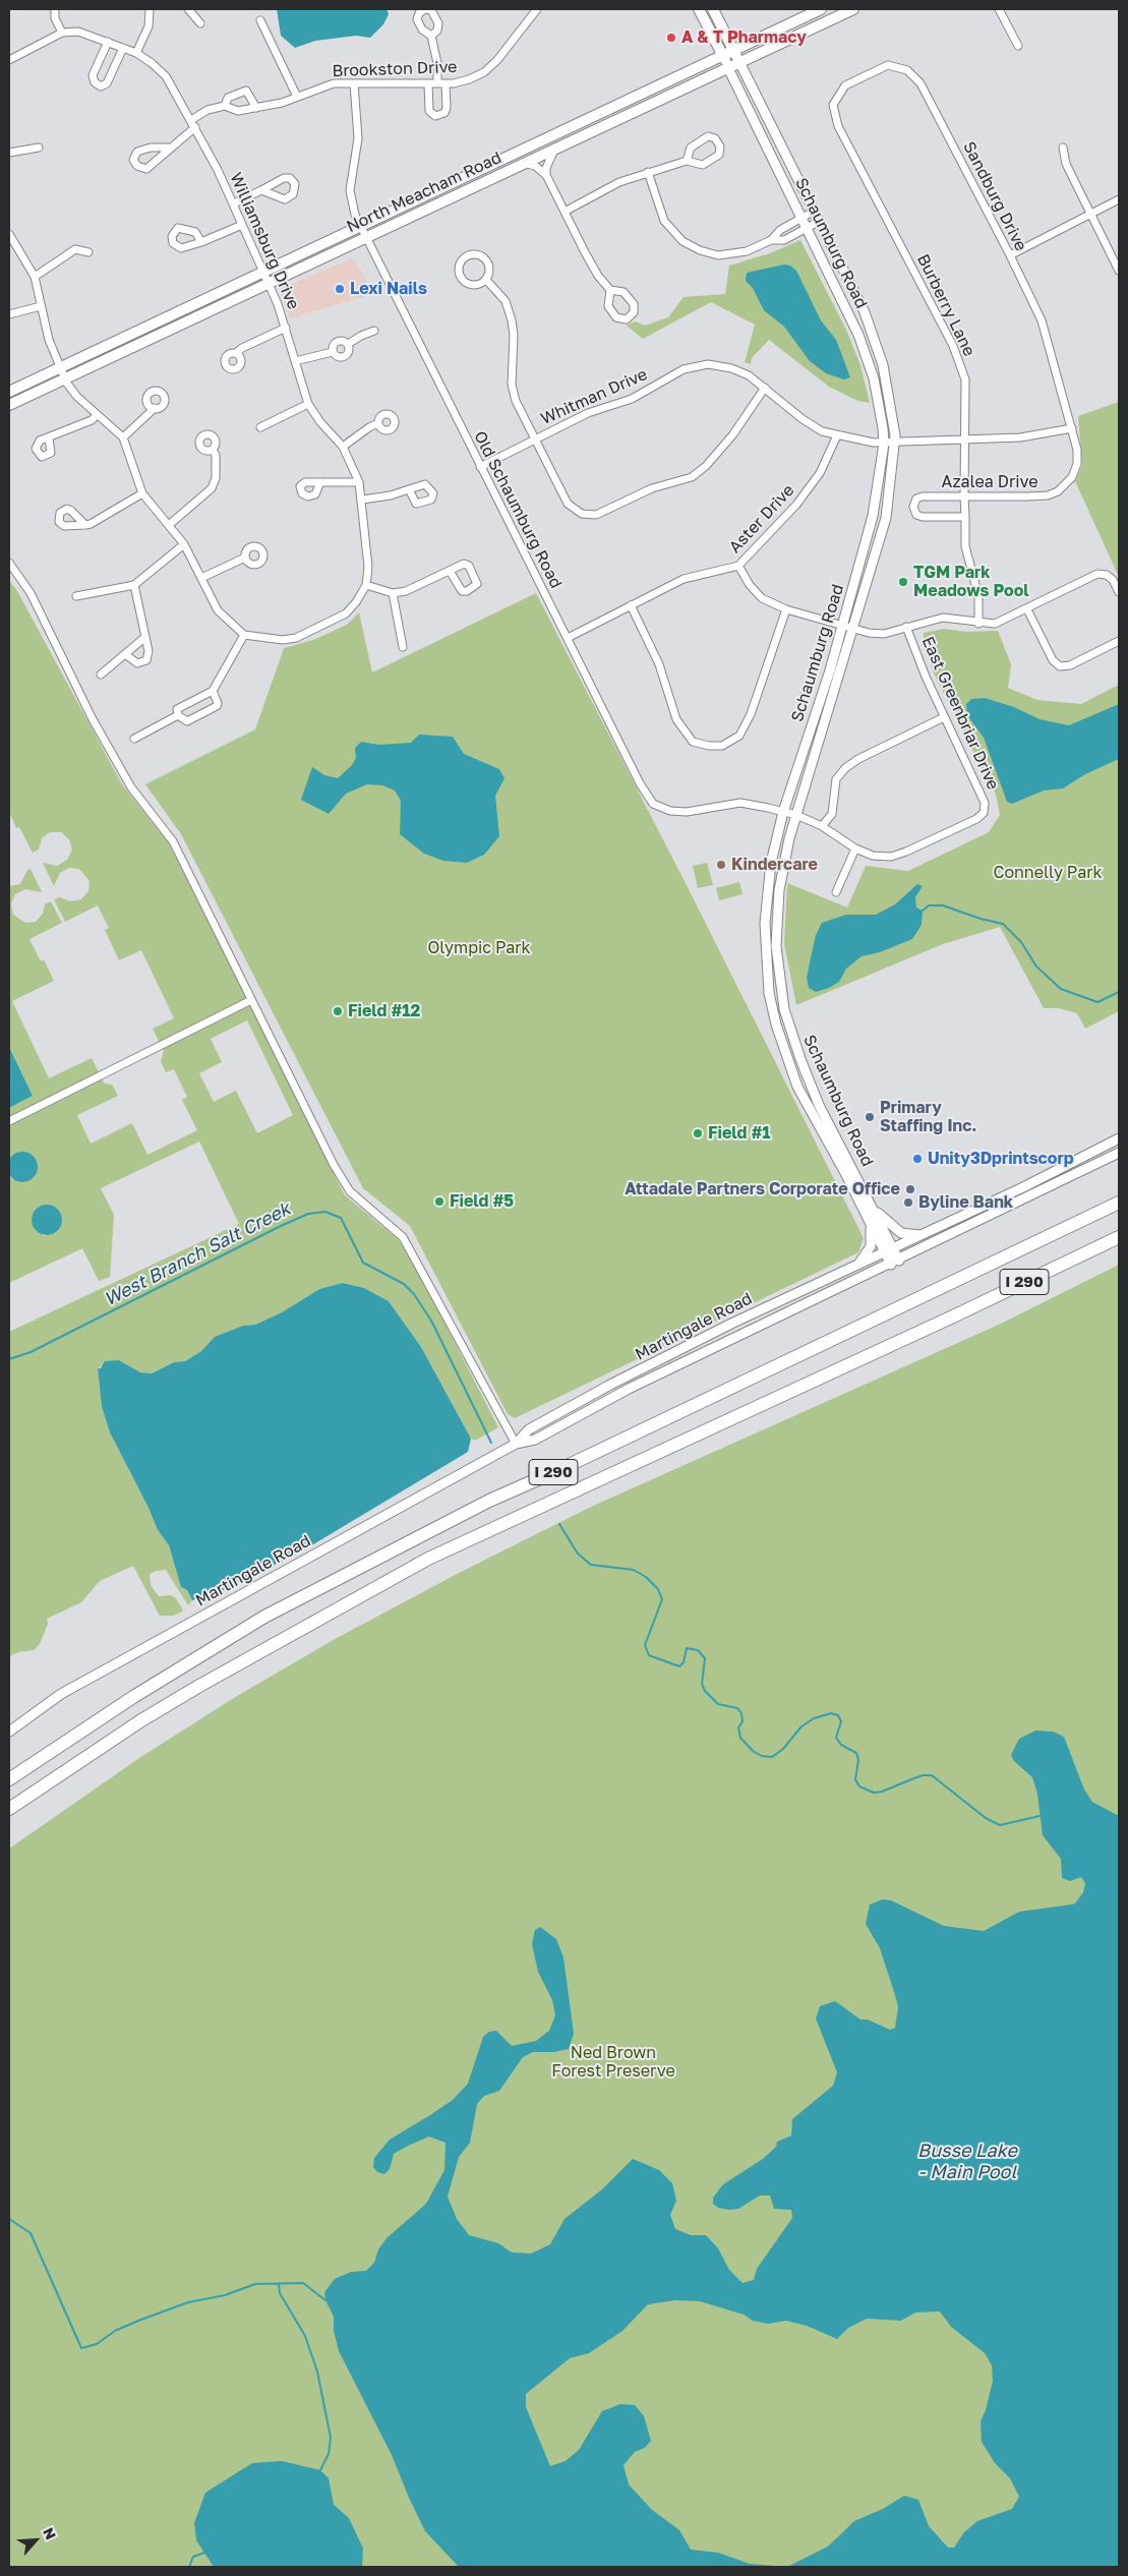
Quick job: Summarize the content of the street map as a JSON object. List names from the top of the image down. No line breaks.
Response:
{"streets":{"highway":["I 290"],"main road":["North Meacham Road","Schaumburg Road"],"street":["Brookston Drive","Sandburg Drive","Williamsburg Drive","Burberry Lane","Whitman Drive","Azalea Drive","Old Schaumburg Road","Aster Drive","East Greenbriar Drive","Martingale Road"]},"crossings":[["Brookston Drive","Old Schaumburg Road"],["North Meacham Road","Williamsburg Drive"],["North Meacham Road","Schaumburg Road"],["North Meacham Road","Old Schaumburg Road"],["Sandburg Drive","Burberry Lane"],["Sandburg Drive","Whitman Drive"],["Sandburg Drive","Azalea Drive"],["Schaumburg Road","Whitman Drive"],["Schaumburg Road","Old Schaumburg Road"],["Schaumburg Road","Martingale Road"],["Burberry Lane","Whitman Drive"],["Burberry Lane","Azalea Drive"],["Whitman Drive","Azalea Drive"],["Whitman Drive","Old Schaumburg Road"],["Whitman Drive","Aster Drive"],["Old Schaumburg Road","Aster Drive"]],"water":["West Branch Salt Creek","Busse Lake - Main Pool"],"parks":["Connelly Park","Olympic Park","Ned Brown Forest Preserve"],"places":["A & T Pharmacy","Lexi Nails","TGM Park Meadows Pool","Kindercare","Field #12","Primary Staffing Inc.","Field #1","Unity3Dprintscorp","Attadale Partners Corporate Office","Field #5","Byline Bank"],"north":"top right"}
